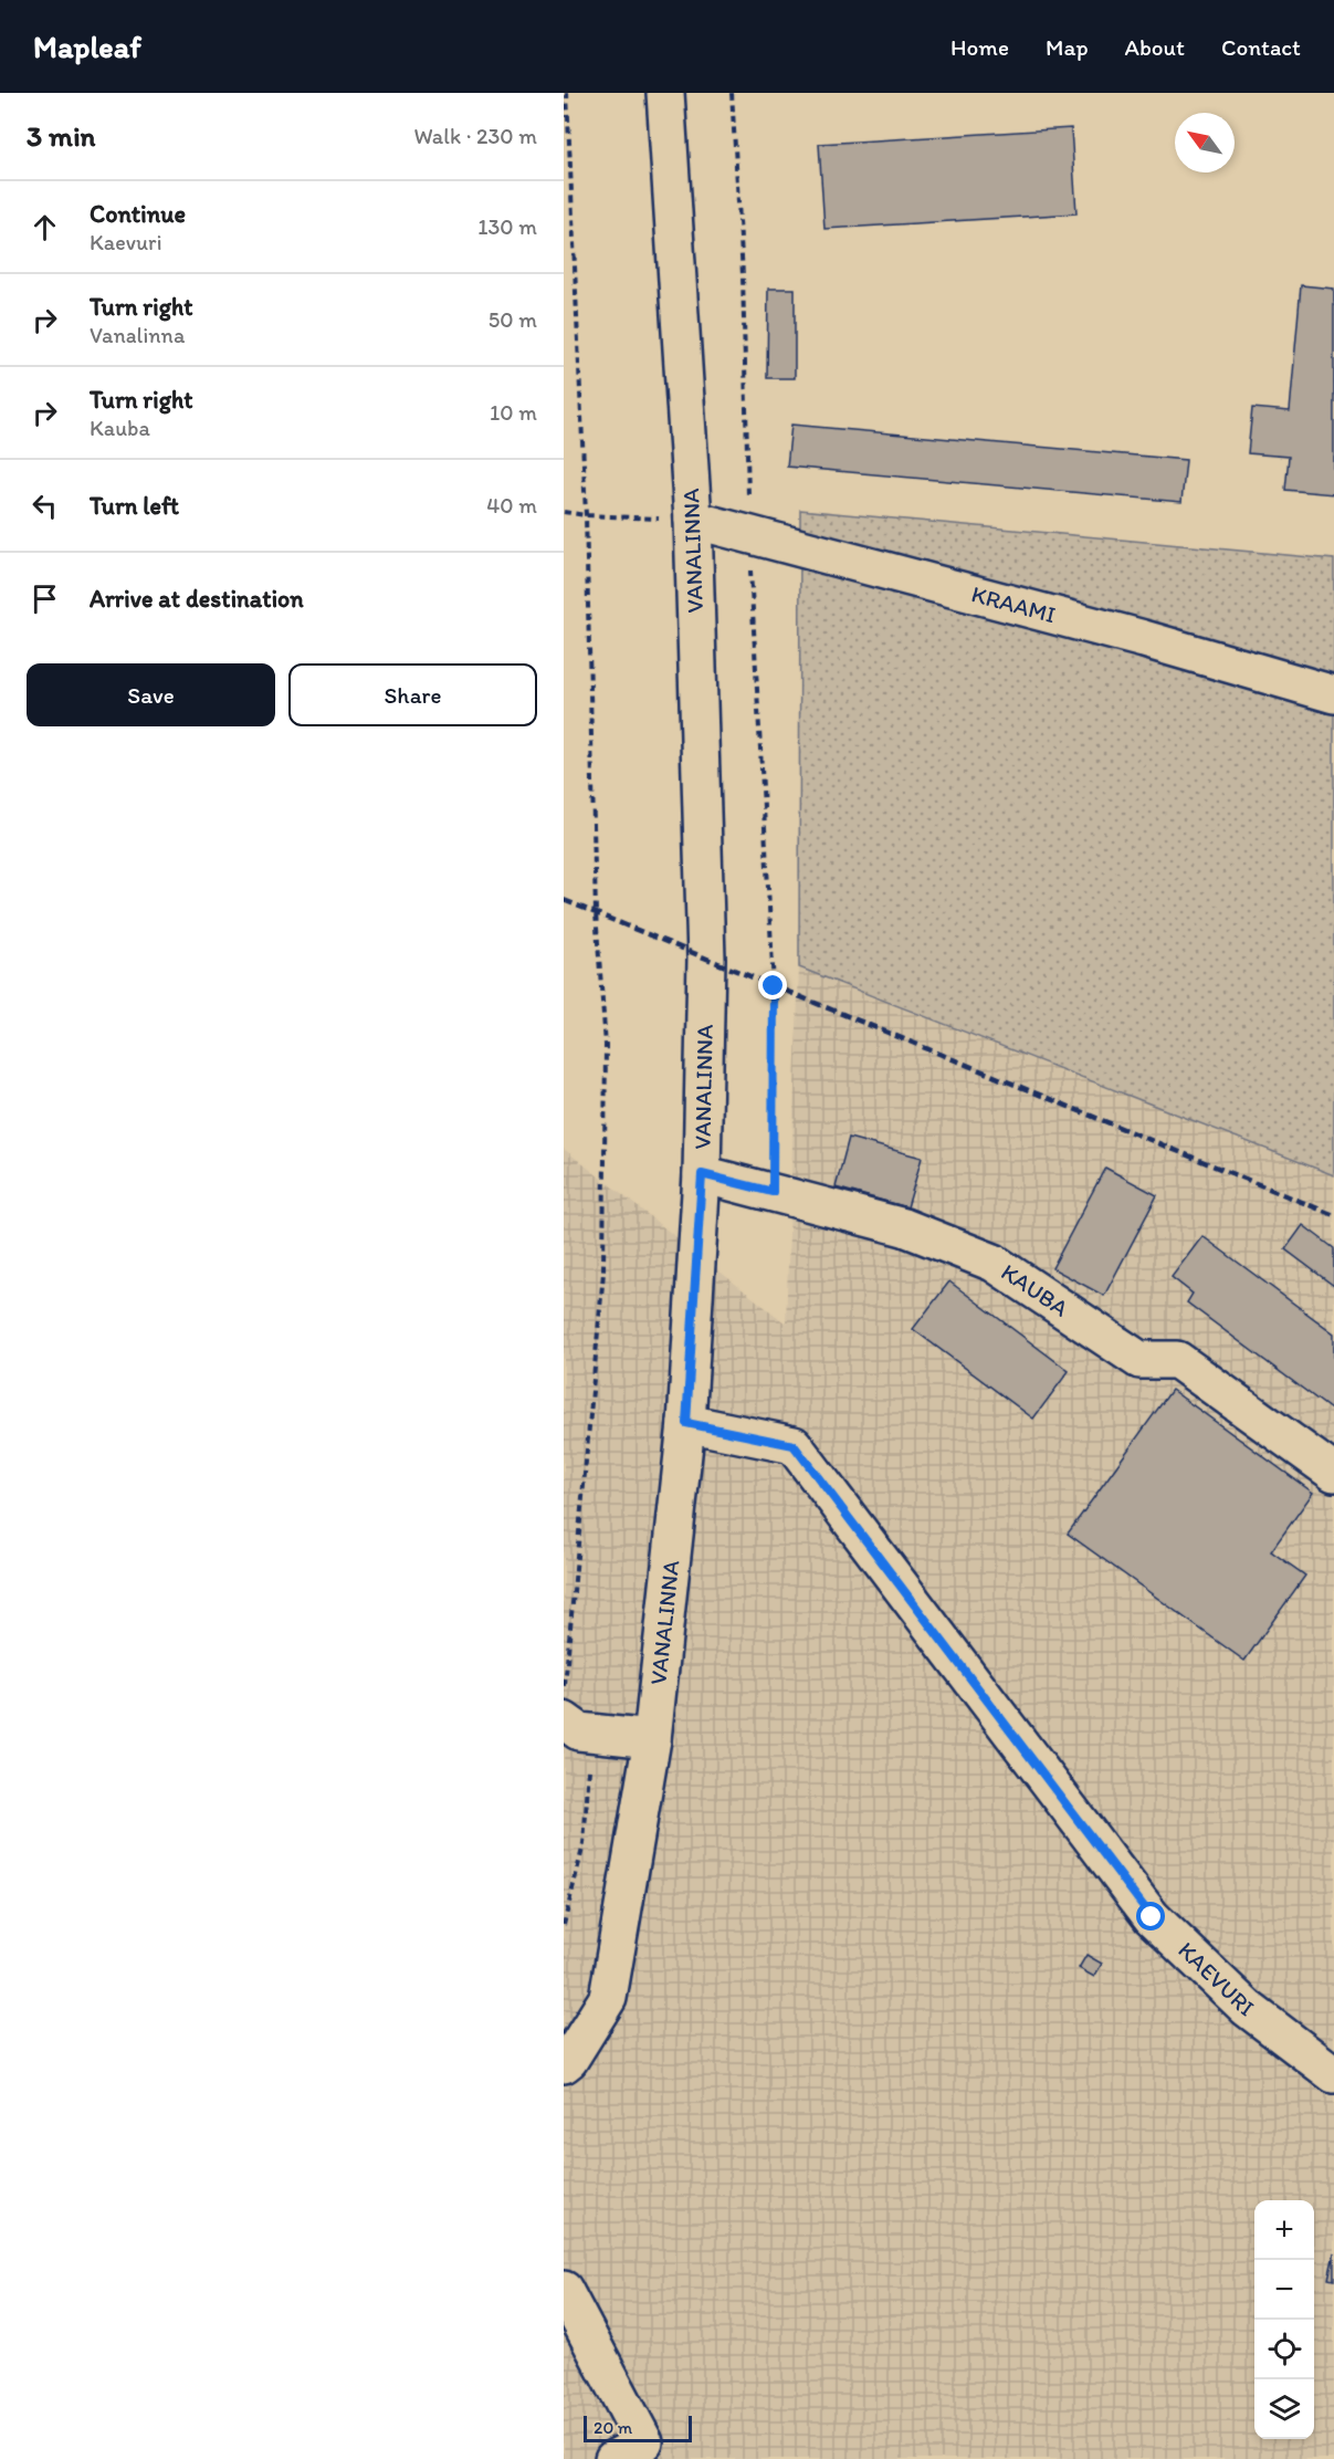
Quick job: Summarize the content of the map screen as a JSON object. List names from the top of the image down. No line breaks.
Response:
{"streets":{"street":["VANALINNA","KRAAMI","KAUBA","KAEVURI"]},"crossings":[["VANALINNA","KRAAMI"],["VANALINNA","KAUBA"],["VANALINNA","KAEVURI"]],"scale_bar":"20 m","north":"top left","page":{"header":"Mapleaf","nav":["Home","Map","About","Contact"],"heading":["3 min","Walk · 230 m"],"list":[["Continue","Kaevuri","130 m"],["Turn right","Vanalinna","50 m"],["Turn right","Kauba","10 m"],["Turn left","40 m"],"Arrive at destination"],"buttons":["Save","Share"],"map_buttons":["+","−"],"scale":"20 m"}}
